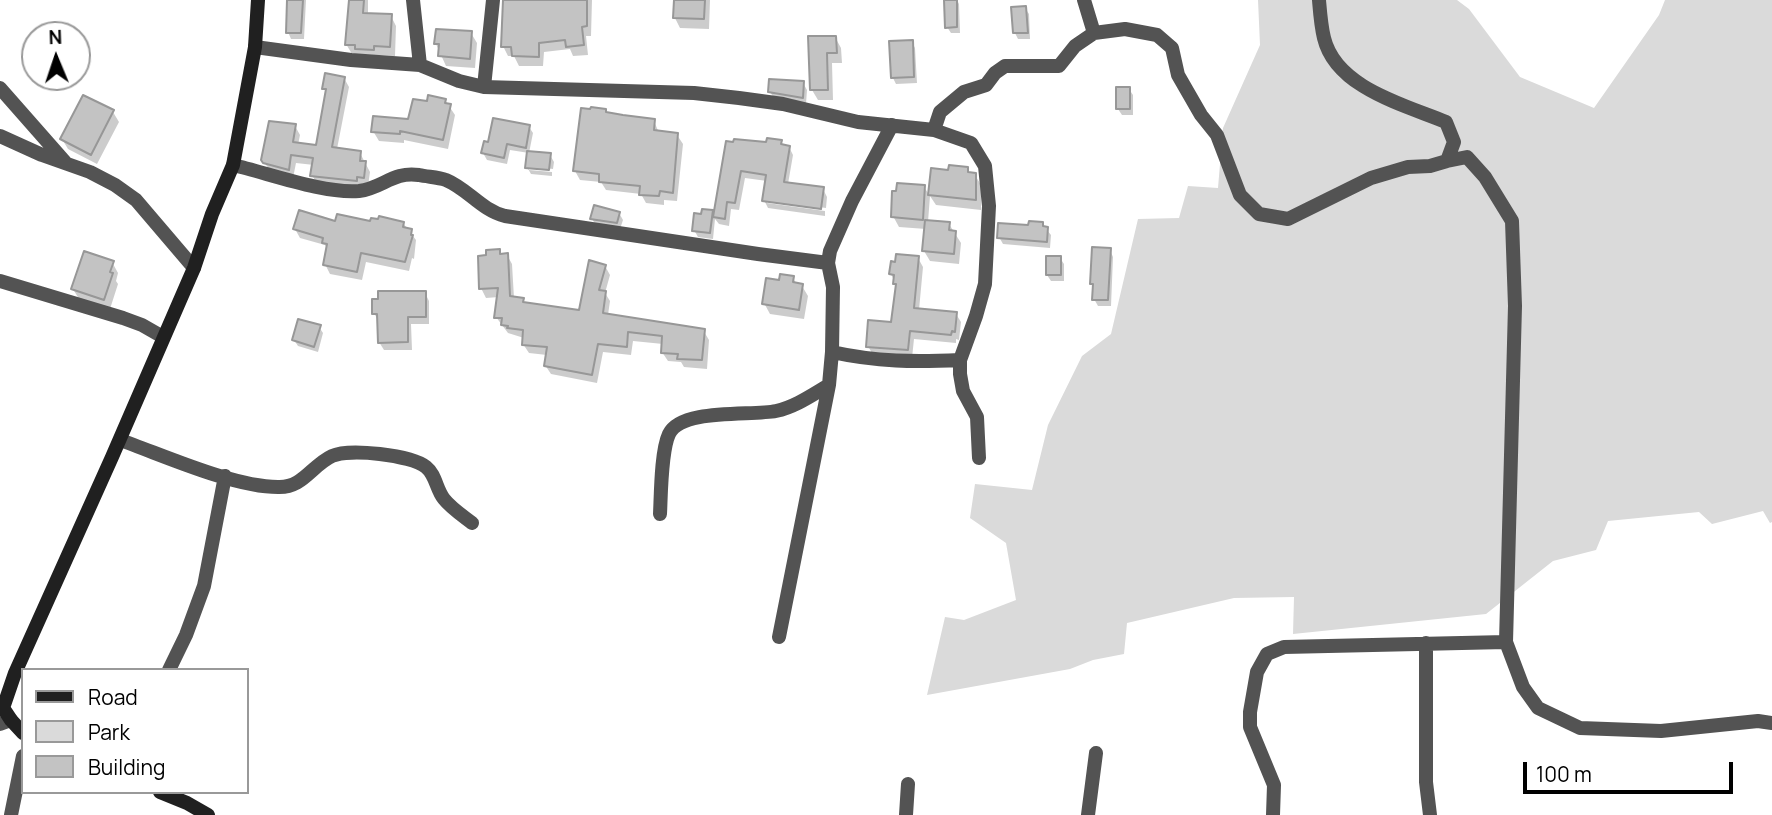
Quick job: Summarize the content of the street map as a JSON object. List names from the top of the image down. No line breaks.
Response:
{"legend":["Road","Park","Building"],"scale_bar":"100 m","north":"top"}
